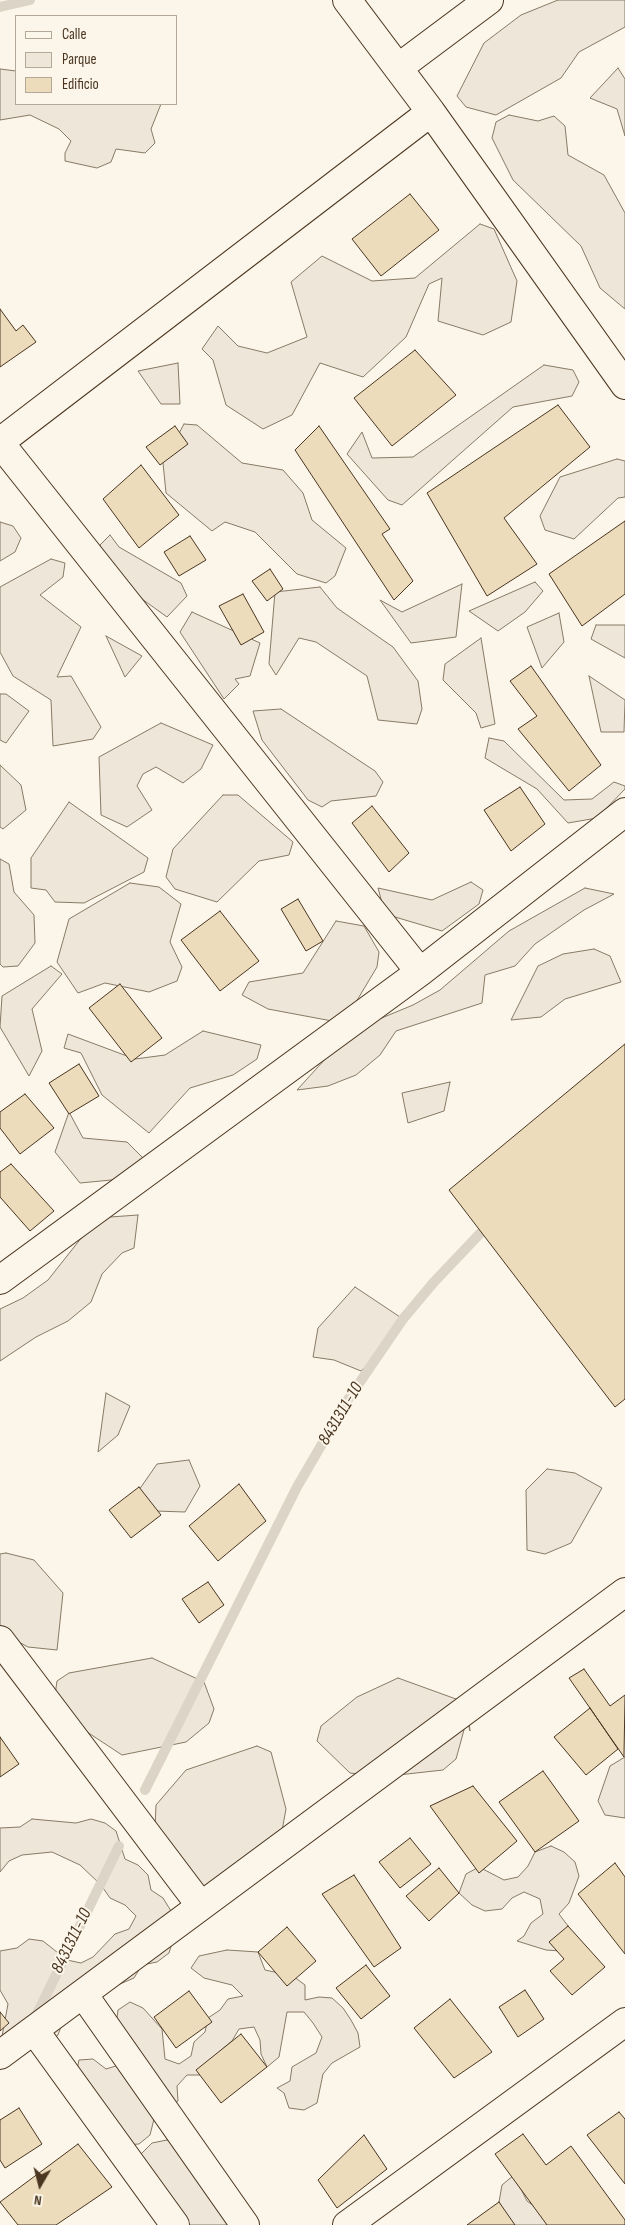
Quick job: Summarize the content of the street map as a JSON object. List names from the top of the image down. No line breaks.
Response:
{"water":["8431311-10"],"legend":["Calle","Parque","Edificio"],"north":"bottom"}
